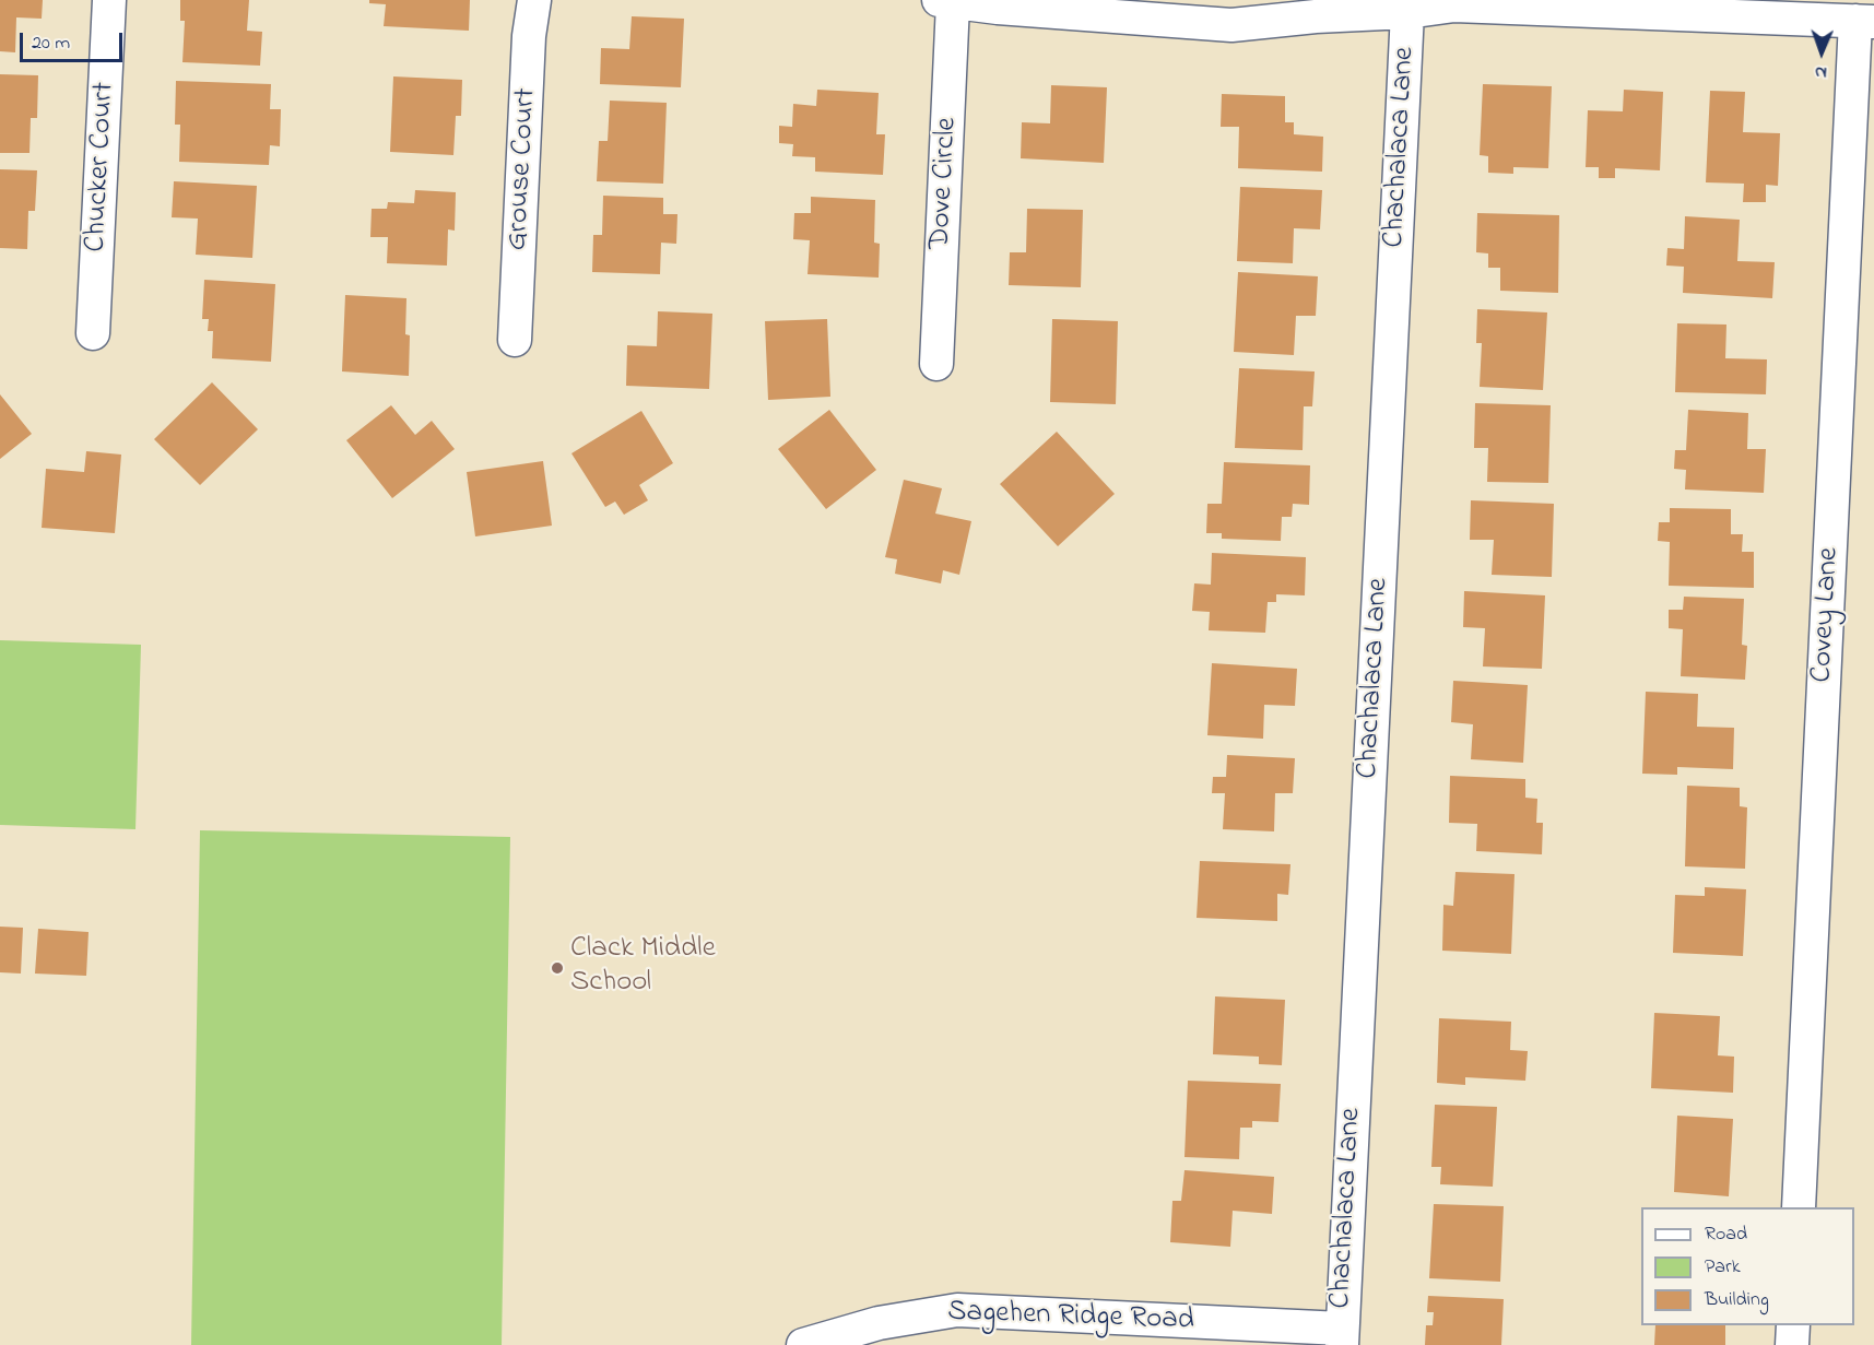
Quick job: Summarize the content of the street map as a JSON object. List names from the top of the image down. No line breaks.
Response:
{"streets":{"street":["Chachalaca Lane","Chucker Court","Grouse Court","Dove Circle","Covey Lane","Sagehen Ridge Road"]},"crossings":[["Chachalaca Lane","Sagehen Ridge Road"]],"places":["Clack Middle School"],"legend":["Road","Park","Building"],"scale_bar":"20 m","north":"bottom"}
